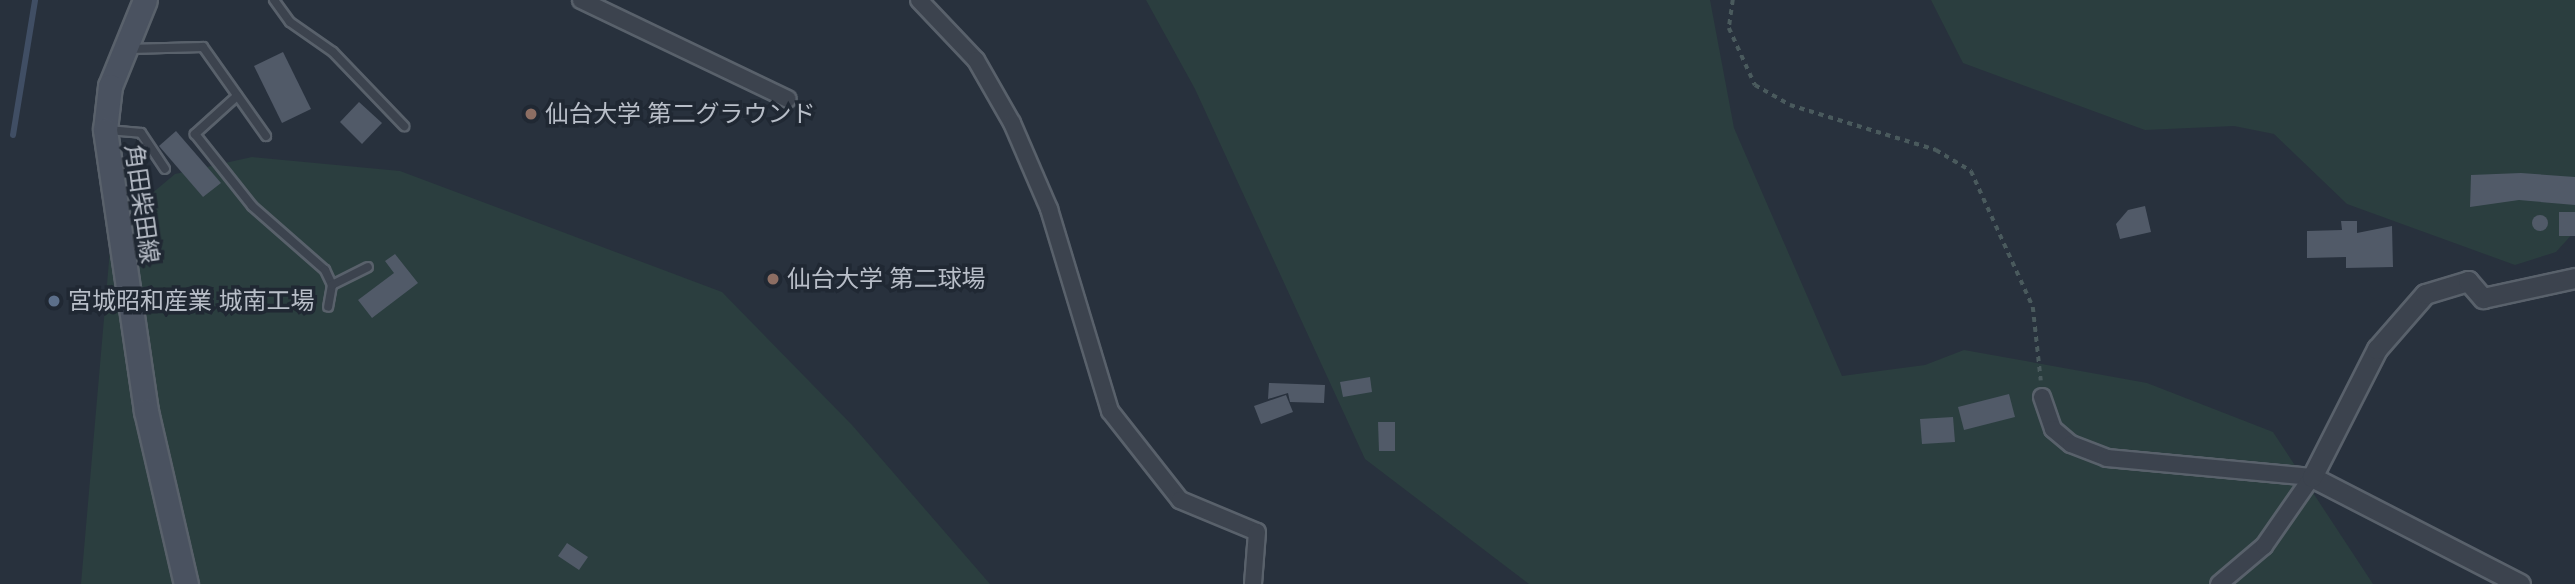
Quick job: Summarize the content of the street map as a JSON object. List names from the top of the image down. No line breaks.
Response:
{"streets":{"main road":["角田柴田線"]},"places":["仙台大学 第二グラウンド","仙台大学 第二球場","宮城昭和産業 城南工場"]}
